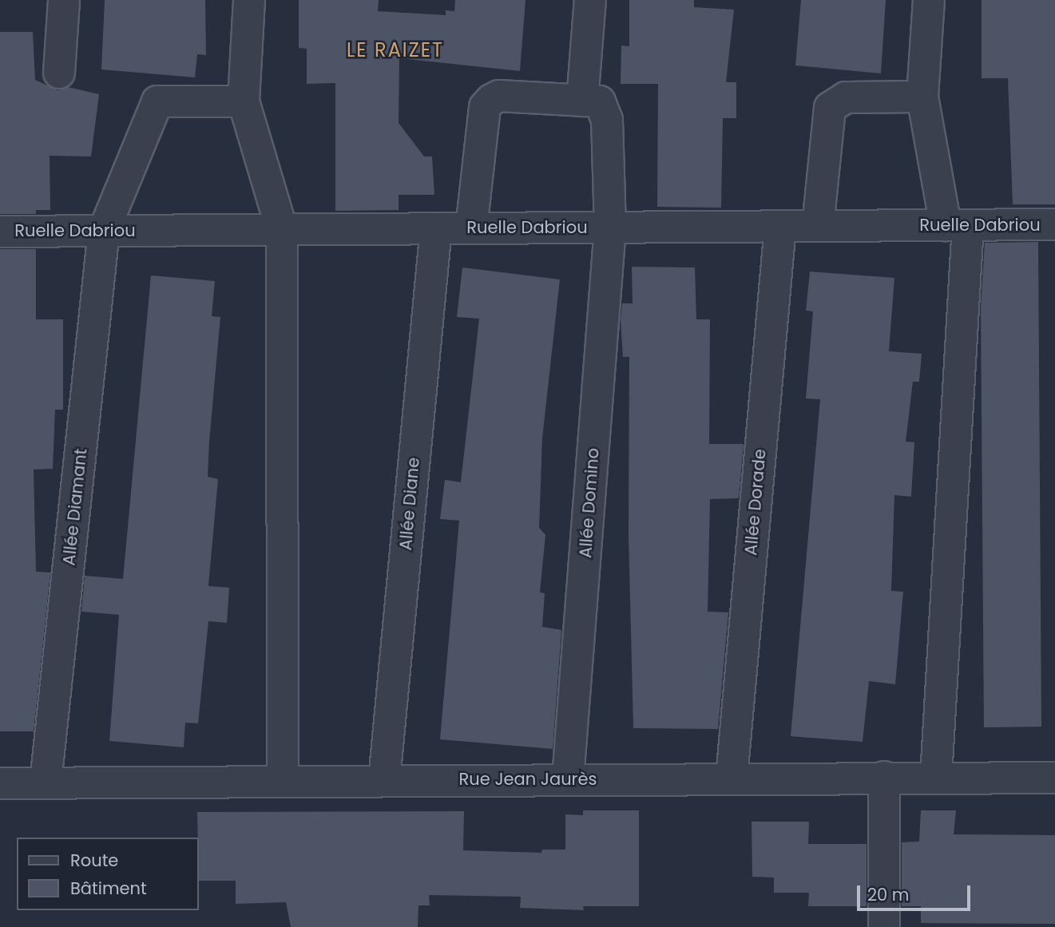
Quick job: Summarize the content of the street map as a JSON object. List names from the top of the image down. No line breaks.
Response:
{"streets":{"street":["Ruelle Dabriou","Allée Dorade","Allée Domino","Allée Diane","Allée Diamant","Rue Jean Jaurès"]},"crossings":[["Ruelle Dabriou","Allée Dorade"],["Ruelle Dabriou","Allée Domino"],["Ruelle Dabriou","Allée Diane"],["Ruelle Dabriou","Allée Diamant"],["Allée Dorade","Rue Jean Jaurès"],["Allée Domino","Rue Jean Jaurès"],["Allée Diane","Rue Jean Jaurès"],["Allée Diamant","Rue Jean Jaurès"]],"districts":["LE RAIZET"],"legend":["Route","Bâtiment"],"scale_bar":"20 m"}
